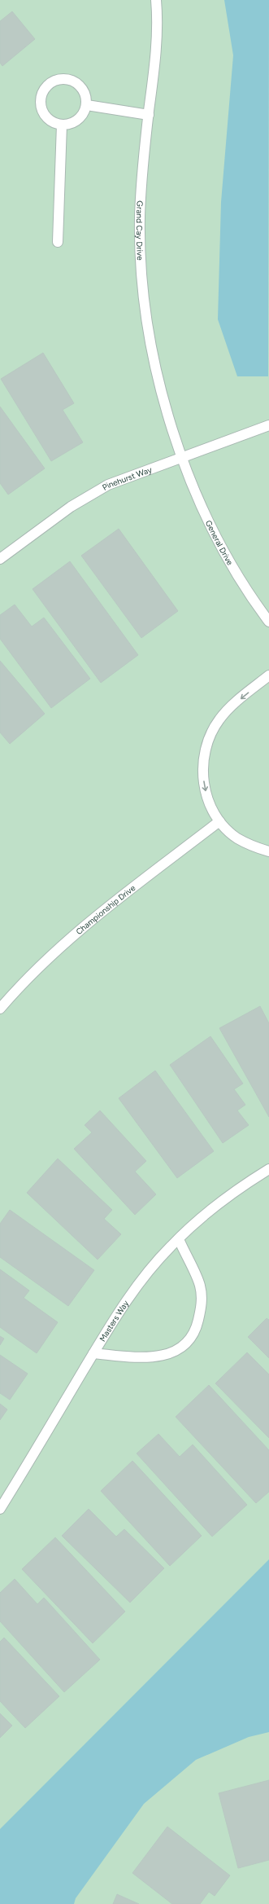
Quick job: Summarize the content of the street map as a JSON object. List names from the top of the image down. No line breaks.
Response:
{"streets":{"street":["Grand Cay Drive","Pinehurst Way","General Drive","Championship Drive","Masters Way"]},"crossings":[["Grand Cay Drive","Pinehurst Way"],["Grand Cay Drive","General Drive"],["Pinehurst Way","General Drive"]]}
